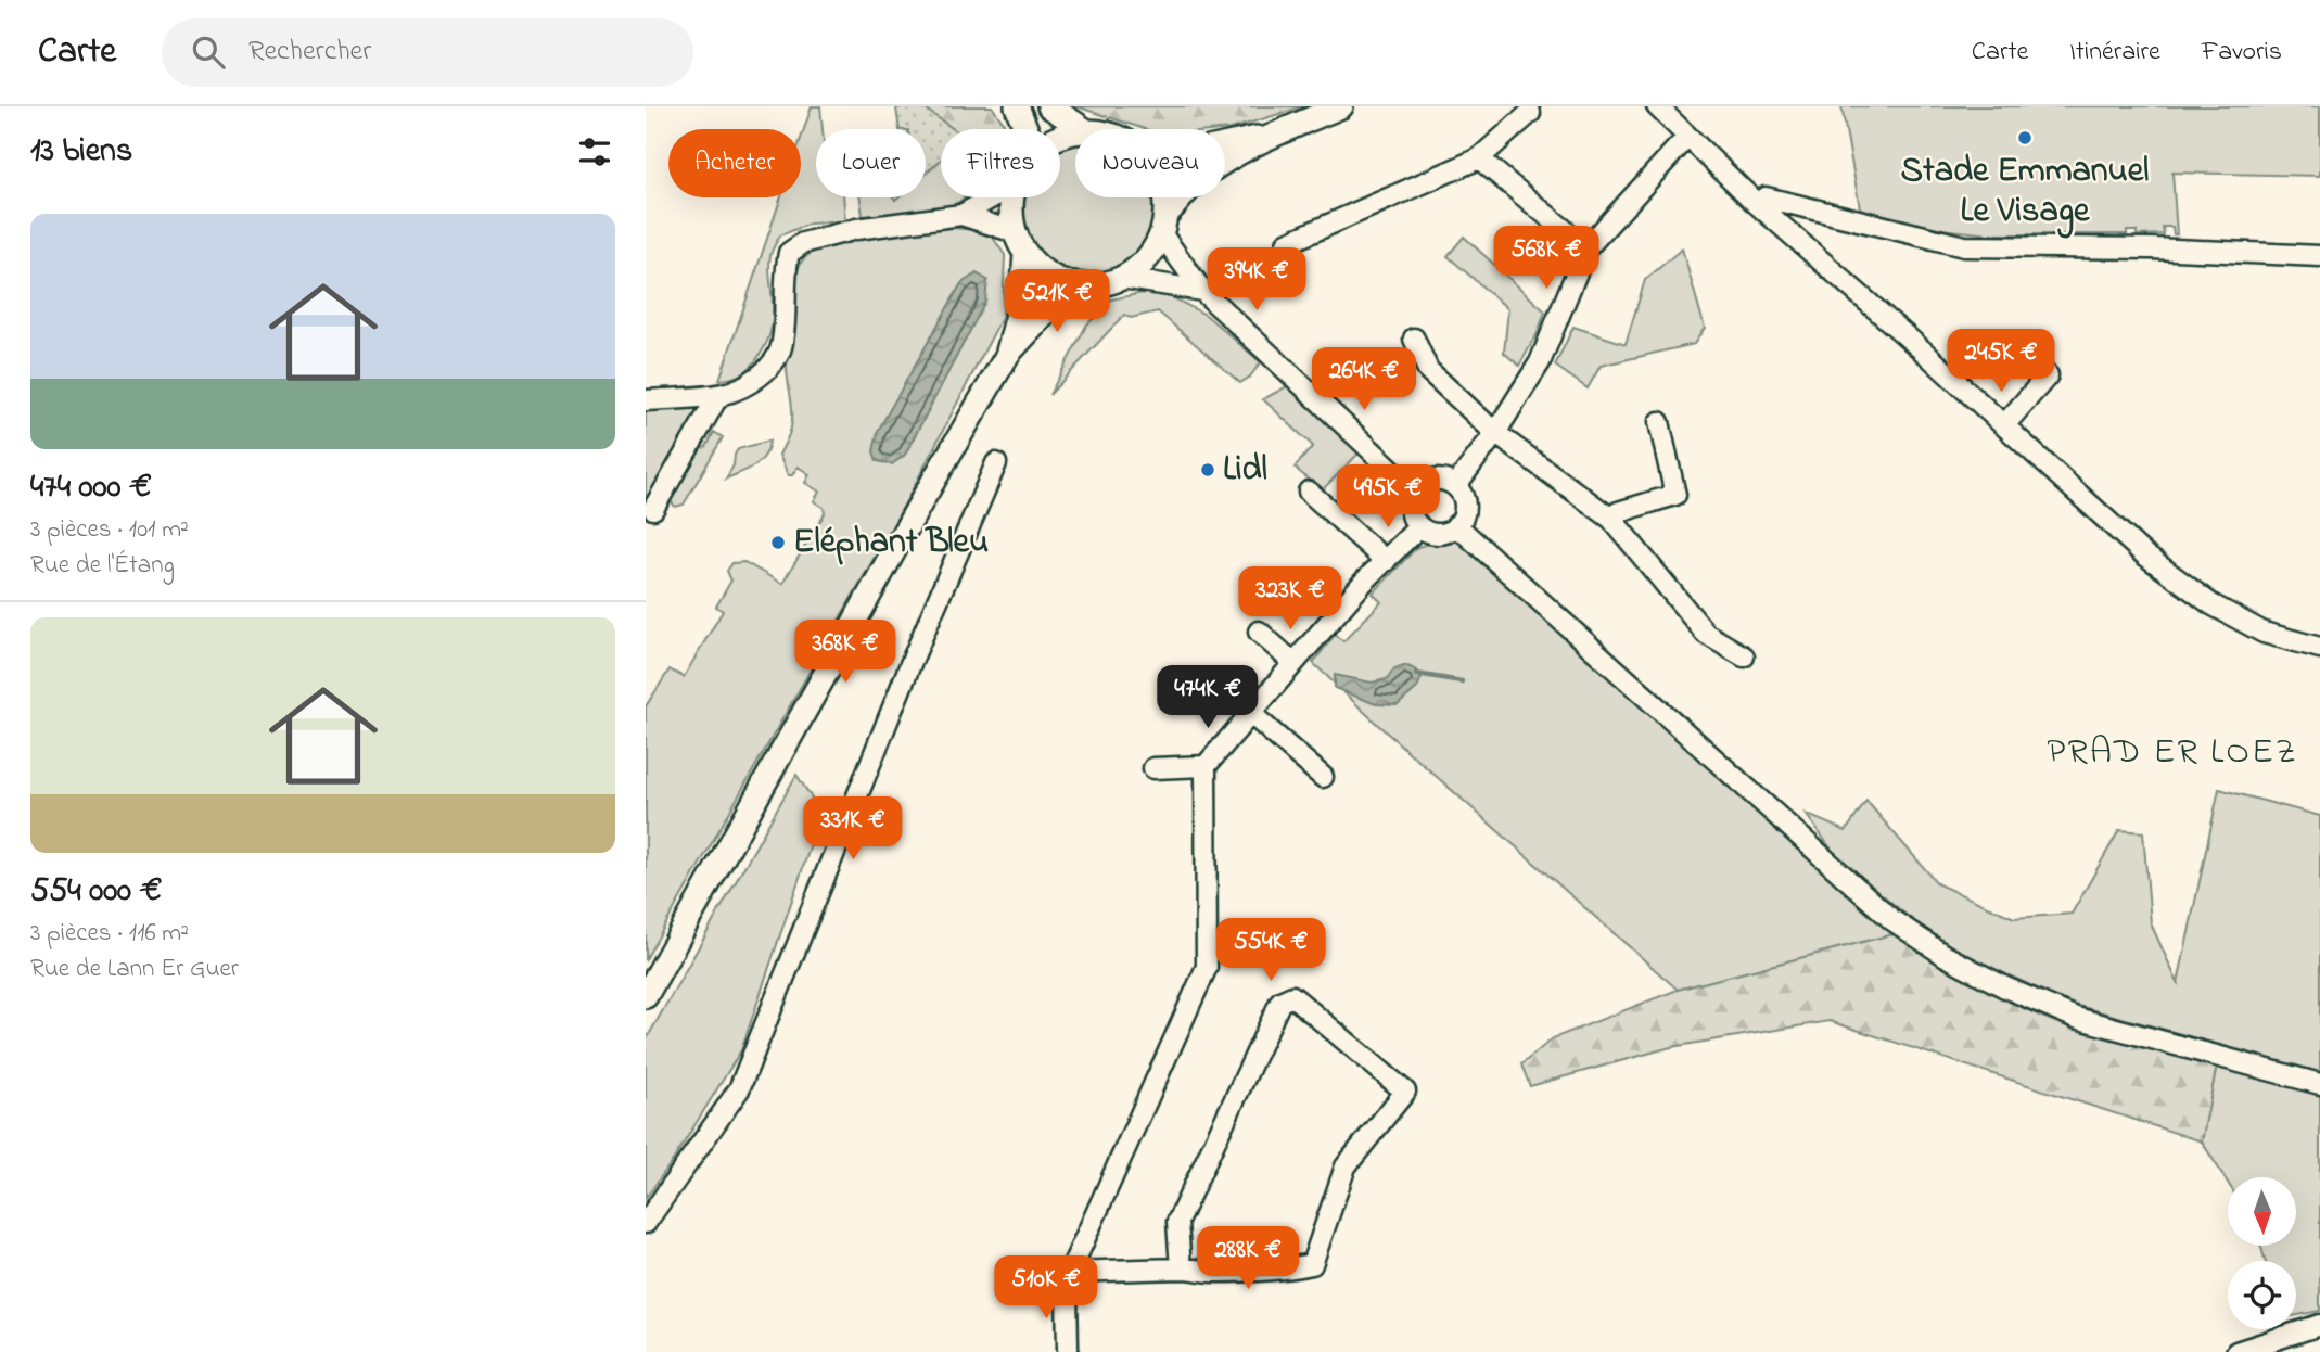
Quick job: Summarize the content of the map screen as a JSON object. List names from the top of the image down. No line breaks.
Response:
{"districts":["PRAD ER LOEZ"],"places":["Stade Emmanuel Le Visage","Lidl","Eléphant Bleu"],"north":"bottom","page":{"header":"Carte","search":"Rechercher","nav":["Carte","Itinéraire","Favoris"],"heading":"13 biens","chip":["Acheter","Louer","Filtres","Nouveau"],"list":[{"name":"474 000 €","note":"3 pièces · 101 m² · Rue de l'Étang"},{"name":"554 000 €","note":"3 pièces · 116 m² · Rue de Lann Er Guer"}],"price":["568K €","394K €","521K €","245K €","264K €","495K €","323K €","368K €","474K €","331K €","554K €","288K €","510K €"]}}
